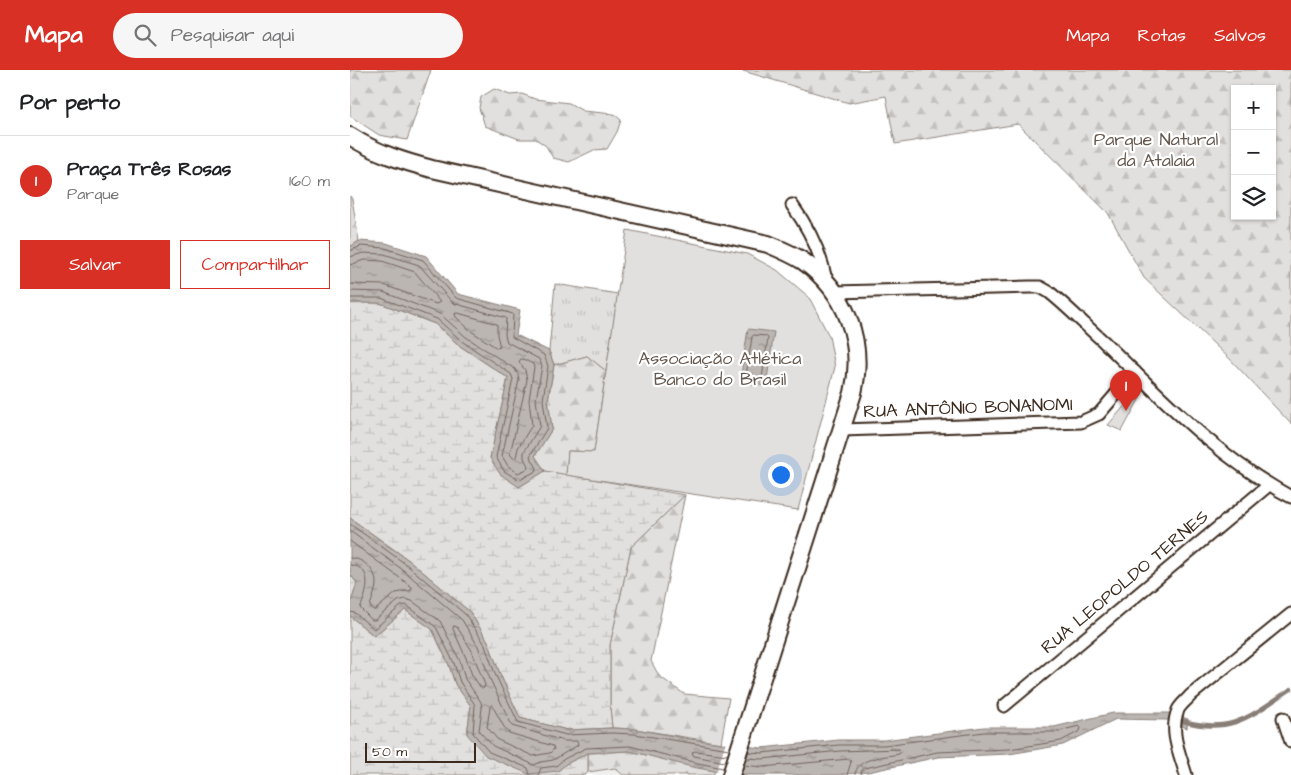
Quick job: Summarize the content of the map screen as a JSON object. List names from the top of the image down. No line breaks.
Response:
{"streets":{"street":["RUA ANTÔNIO BONANOMI","RUA LEOPOLDO TERNES"]},"parks":["Parque Natural da Atalaia","Associação Atlética Banco do Brasil"],"scale_bar":"50 m","page":{"header":"Mapa","search":"Pesquisar aqui","nav":["Mapa","Rotas","Salvos"],"heading":"Por perto","map_buttons":["+","−"],"list":[{"mark":"1","name":"Praça Três Rosas","note":"Parque","value":"160 m"}],"buttons":["Salvar","Compartilhar"],"pins":"1","scale":"50 m"}}
